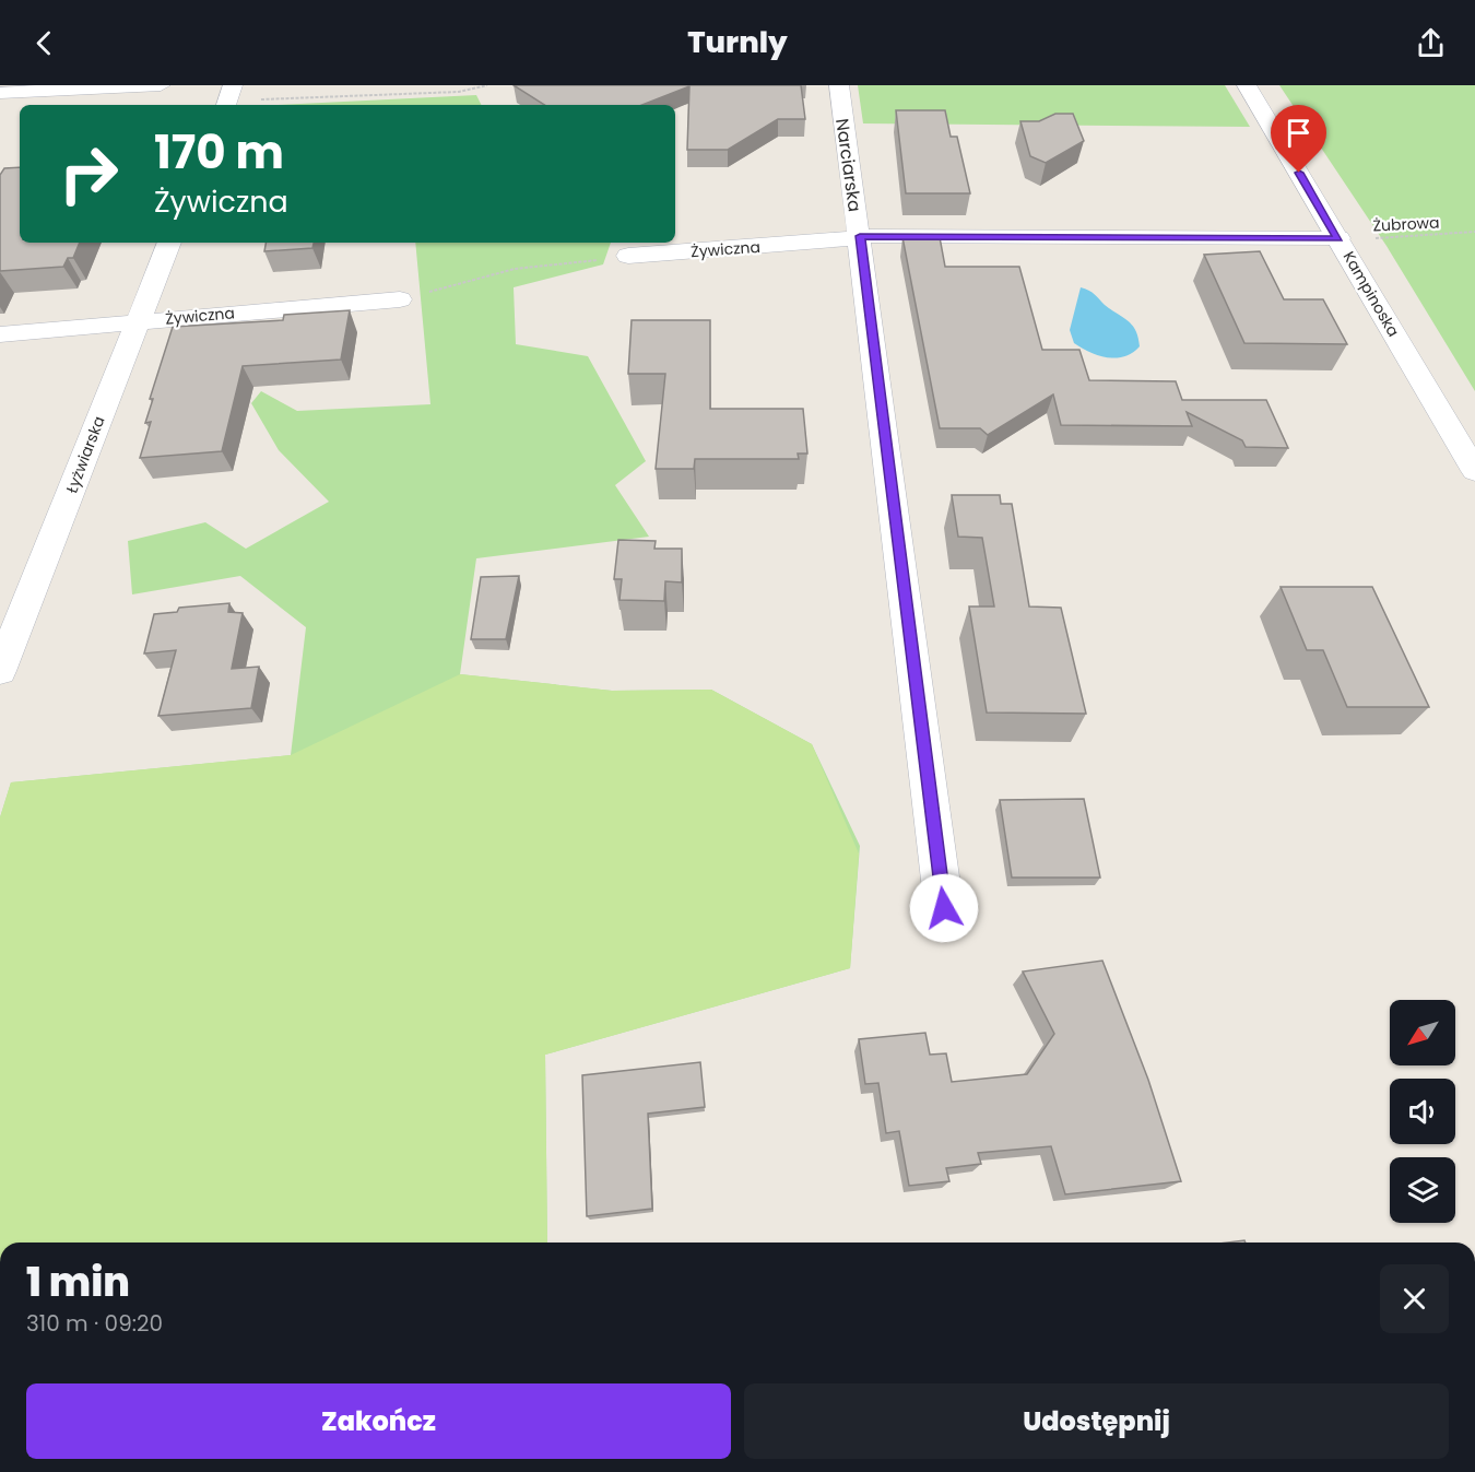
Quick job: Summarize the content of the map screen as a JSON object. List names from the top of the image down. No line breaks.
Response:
{"streets":{"street":["Narciarska","Żywiczna","Kampinoska","Łyżwiarska"],"path":["Żubrowa"]},"crossings":[["Narciarska","Żywiczna"],["Żubrowa","Żywiczna"],["Żubrowa","Kampinoska"],["Żywiczna","Kampinoska"],["Żywiczna","Łyżwiarska"]],"north":"bottom left","page":{"header":"Turnly","turn":["170 m","Żywiczna"],"heading":["1 min","310 m · 09:20"],"buttons":["Zakończ","Udostępnij"]}}
